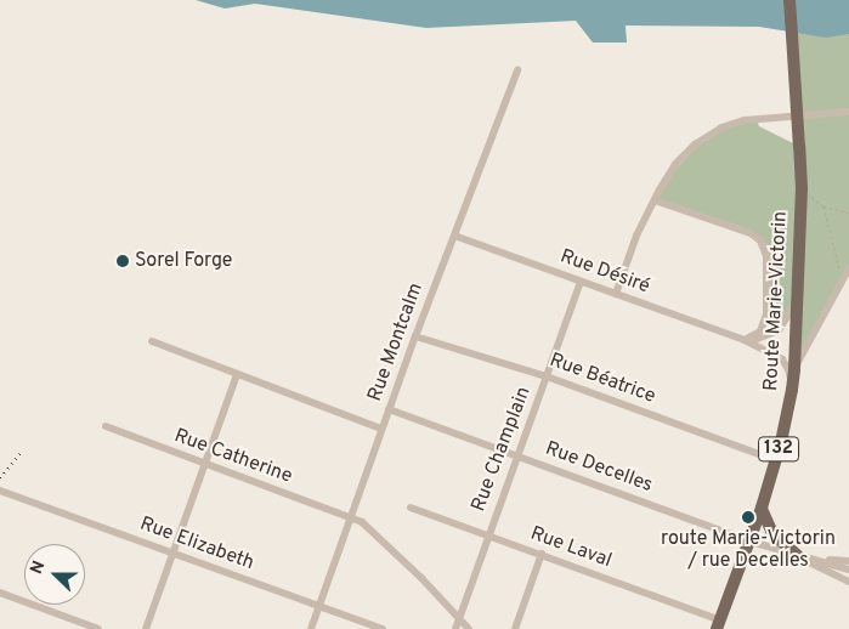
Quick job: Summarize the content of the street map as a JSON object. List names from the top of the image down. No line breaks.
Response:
{"streets":{"main road":["Route Marie-Victorin","132"],"street":["Rue Désiré","Rue Montcalm","Rue Béatrice","Rue Champlain","Rue Catherine","Rue Decelles","Rue Elizabeth","Rue Laval"]},"crossings":[["Rue Désiré","Route Marie-Victorin"],["Rue Désiré","Rue Montcalm"],["Rue Désiré","Rue Champlain"],["Route Marie-Victorin","Rue Béatrice"],["Route Marie-Victorin","Rue Decelles"],["Route Marie-Victorin","Rue Laval"],["Rue Montcalm","Rue Béatrice"],["Rue Montcalm","Rue Catherine"],["Rue Montcalm","Rue Decelles"],["Rue Montcalm","Rue Elizabeth"],["Rue Béatrice","Rue Champlain"],["Rue Champlain","Rue Catherine"],["Rue Champlain","Rue Decelles"],["Rue Champlain","Rue Laval"]],"places":["Sorel Forge","route Marie-Victorin / rue Decelles"],"north":"left"}
